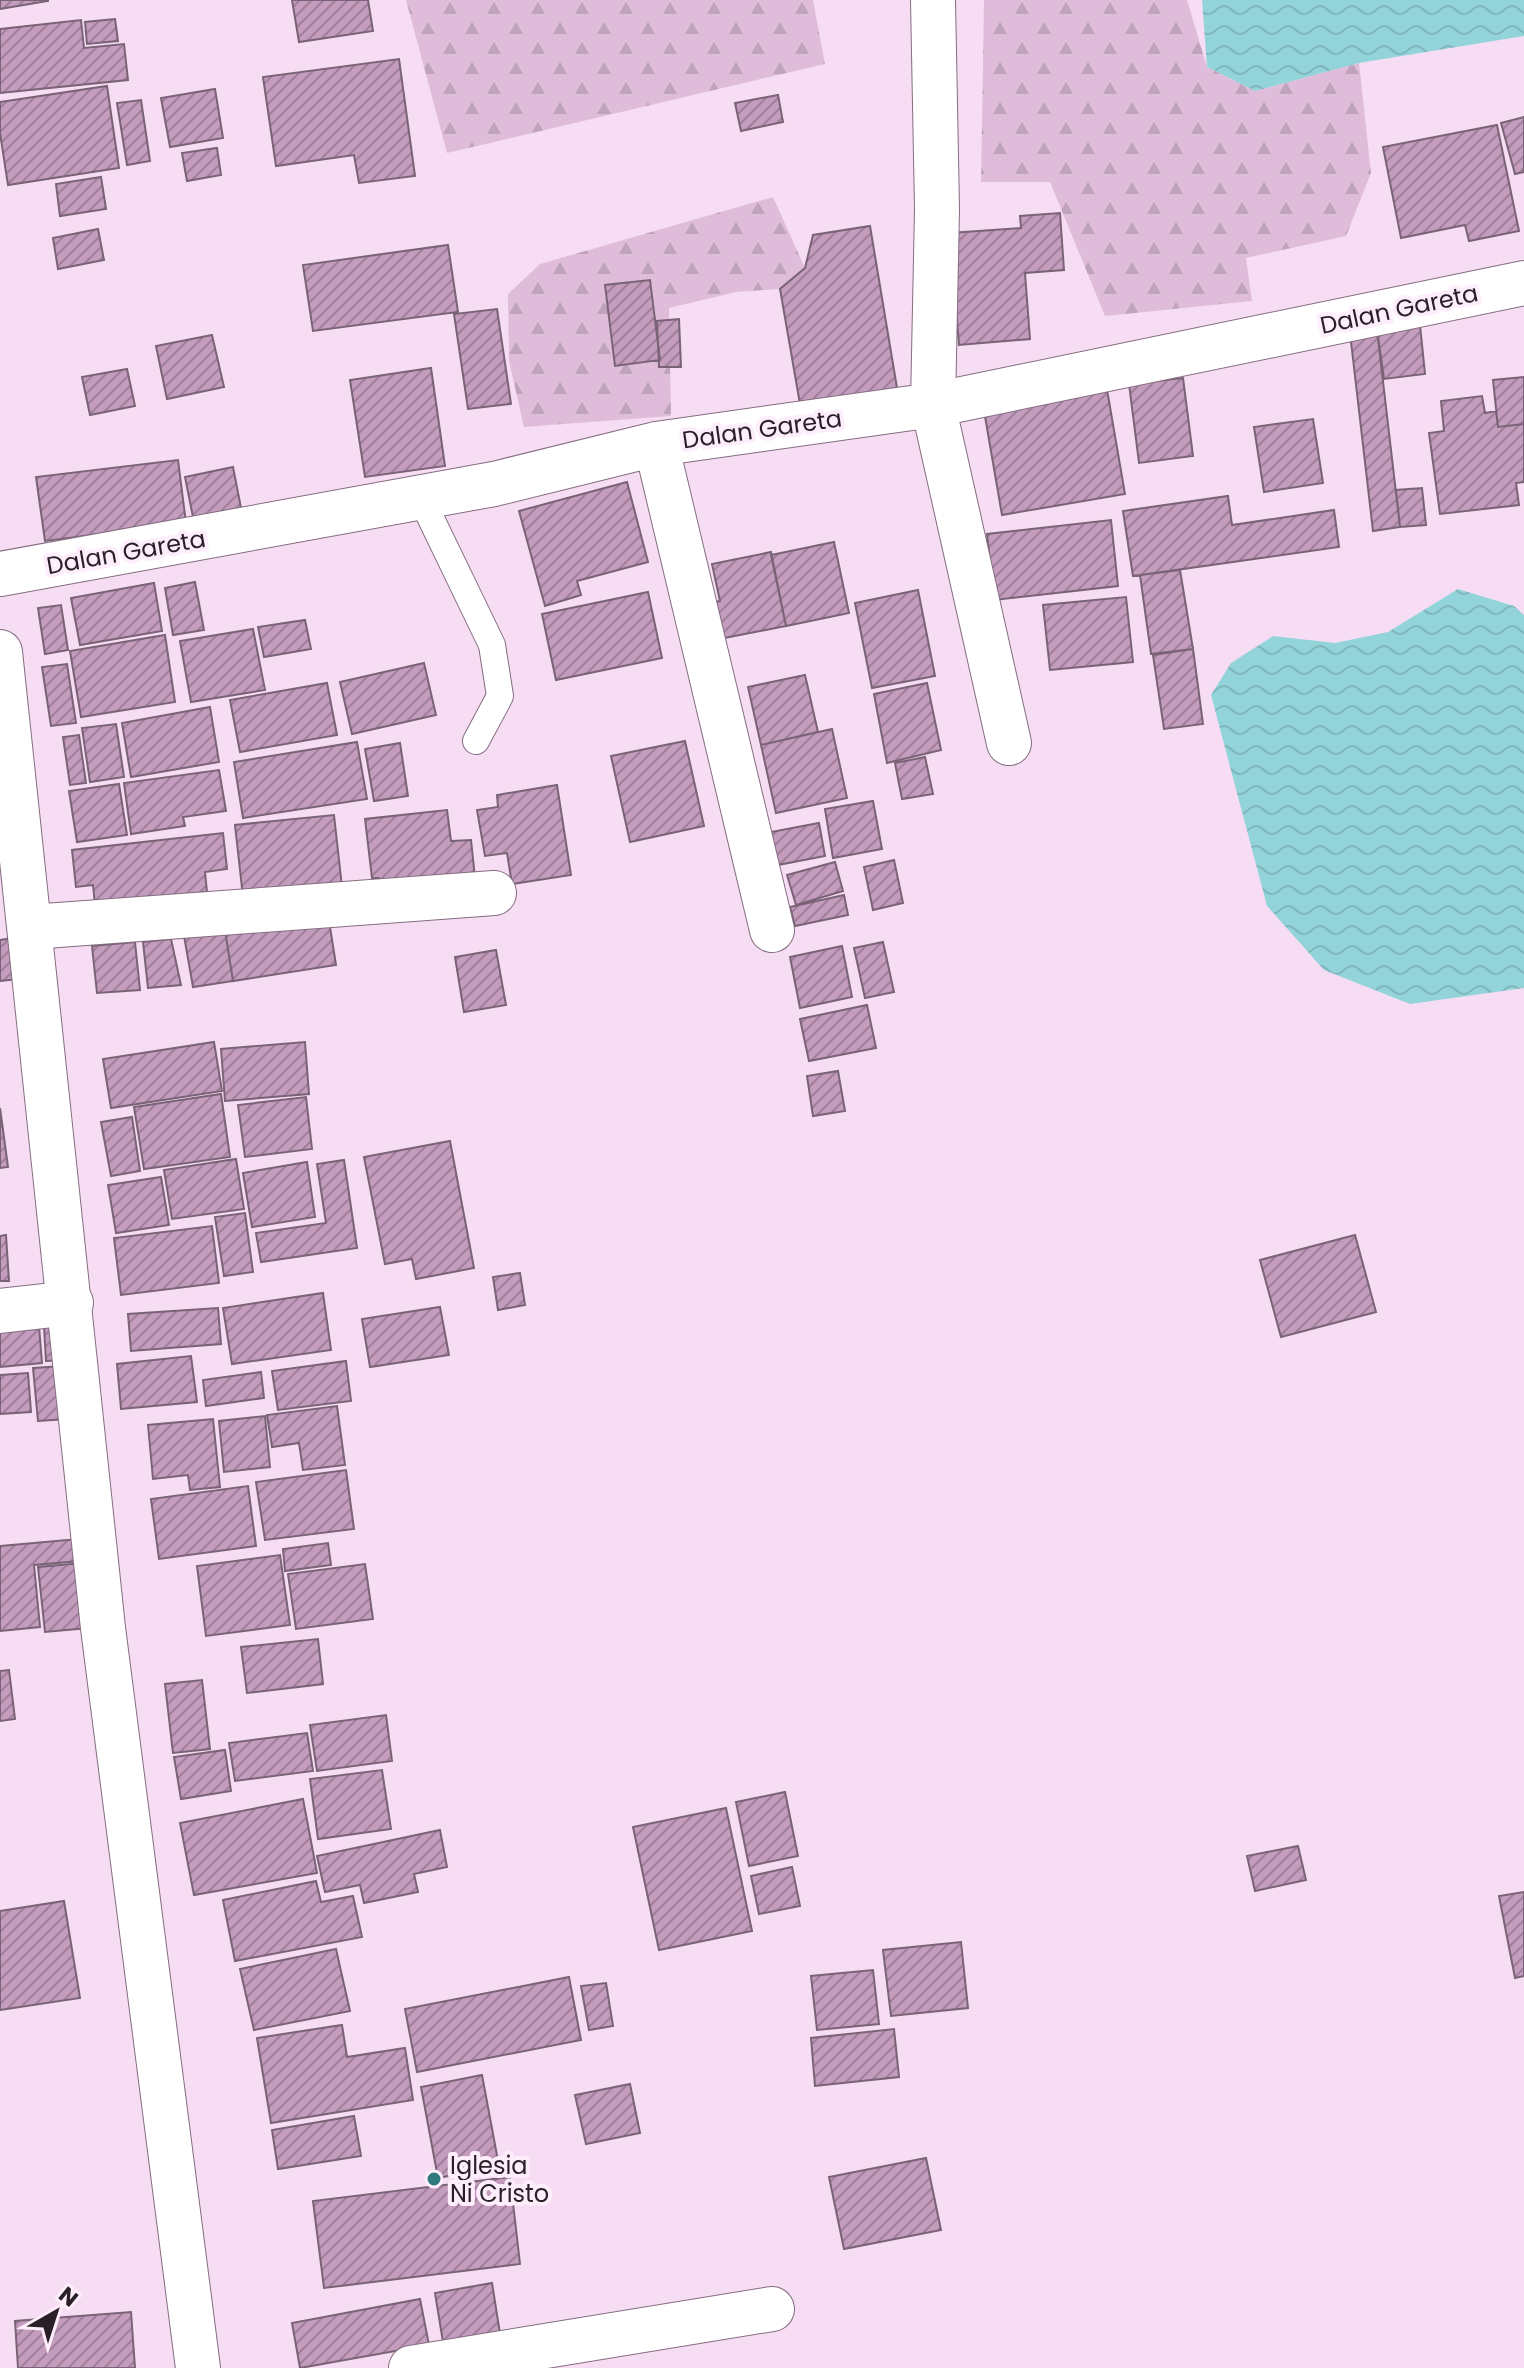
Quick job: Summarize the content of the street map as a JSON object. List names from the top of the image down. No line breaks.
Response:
{"streets":{"street":["Dalan Gareta"]},"places":["Iglesia Ni Cristo"],"north":"top right"}
